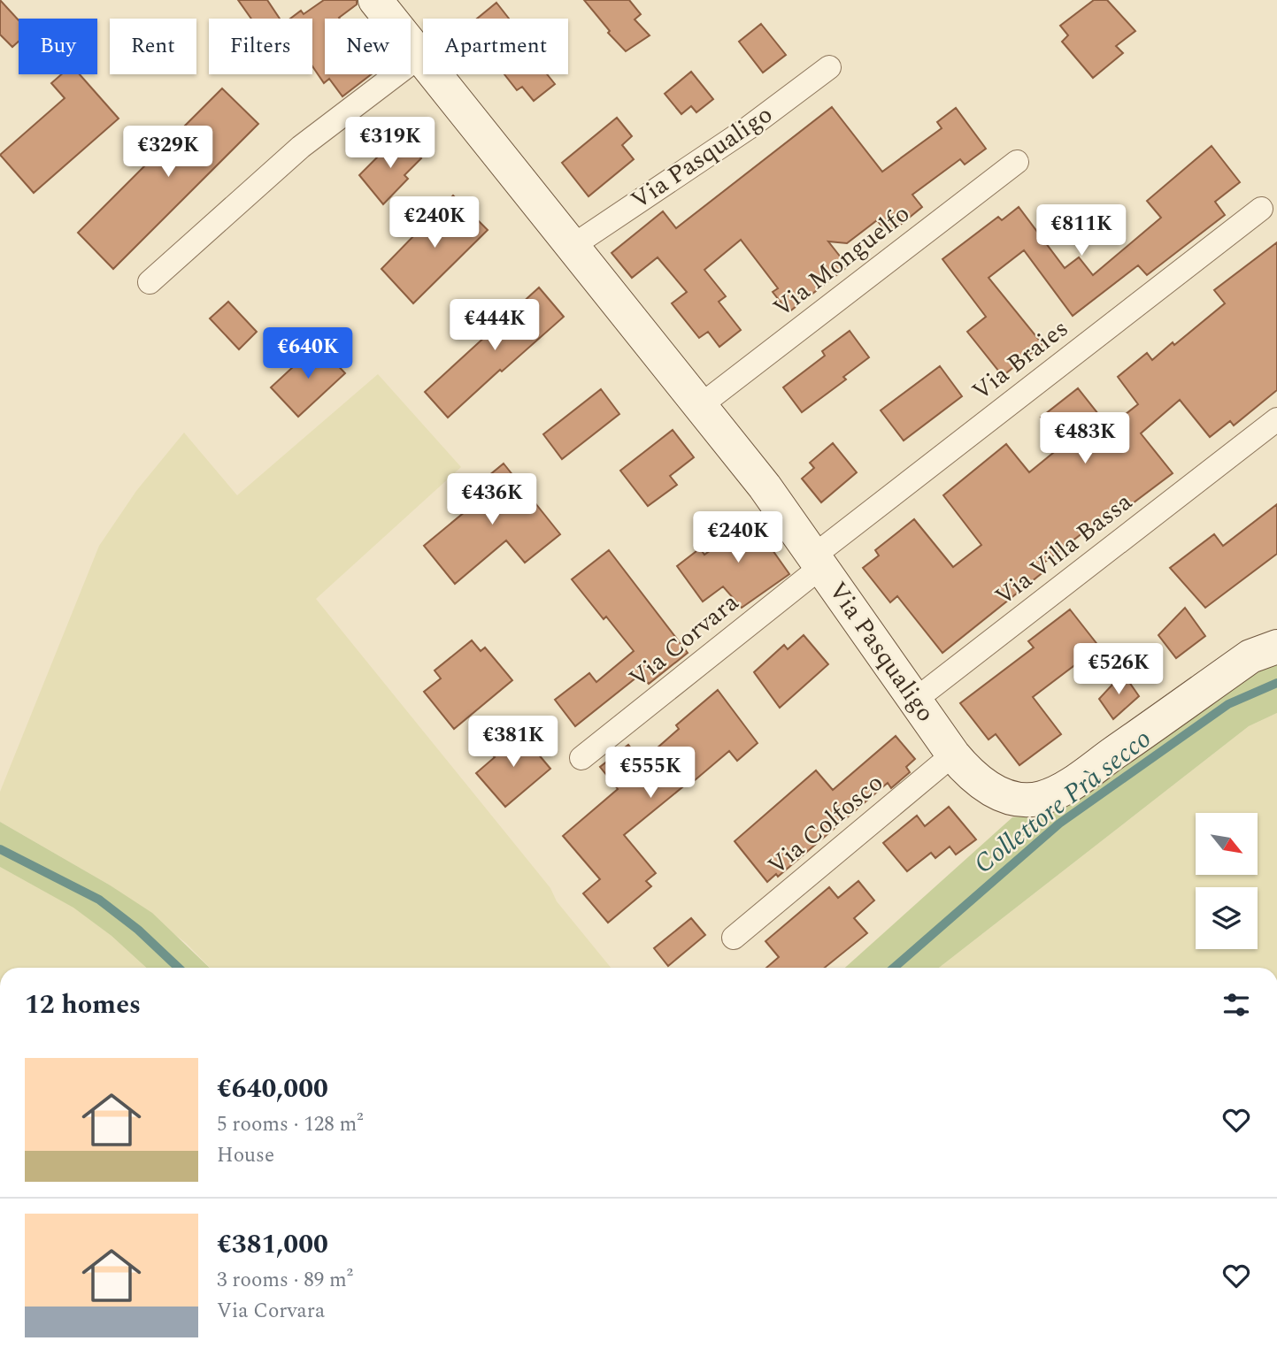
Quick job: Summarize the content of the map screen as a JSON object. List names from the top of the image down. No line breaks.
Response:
{"streets":{"street":["Via Pasqualigo","Via Monguelfo","Via Braies","Via Villa Bassa","Via Corvara","Via Colfosco"]},"crossings":[["Via Pasqualigo","Via Monguelfo"],["Via Pasqualigo","Via Braies"],["Via Pasqualigo","Via Villa Bassa"],["Via Pasqualigo","Via Corvara"],["Via Pasqualigo","Via Colfosco"],["Via Braies","Via Corvara"]],"water":["Collettore Prà secco"],"north":"bottom right","page":{"chip":["Buy","Rent","Filters","New","Apartment"],"price":["€319K","€329K","€240K","€811K","€444K","€640K","€483K","€436K","€240K","€526K","€381K","€555K"],"heading":"12 homes","list":[{"name":"€640,000","note":"5 rooms · 128 m² · House"},{"name":"€381,000","note":"3 rooms · 89 m² · Via Corvara"}]}}
